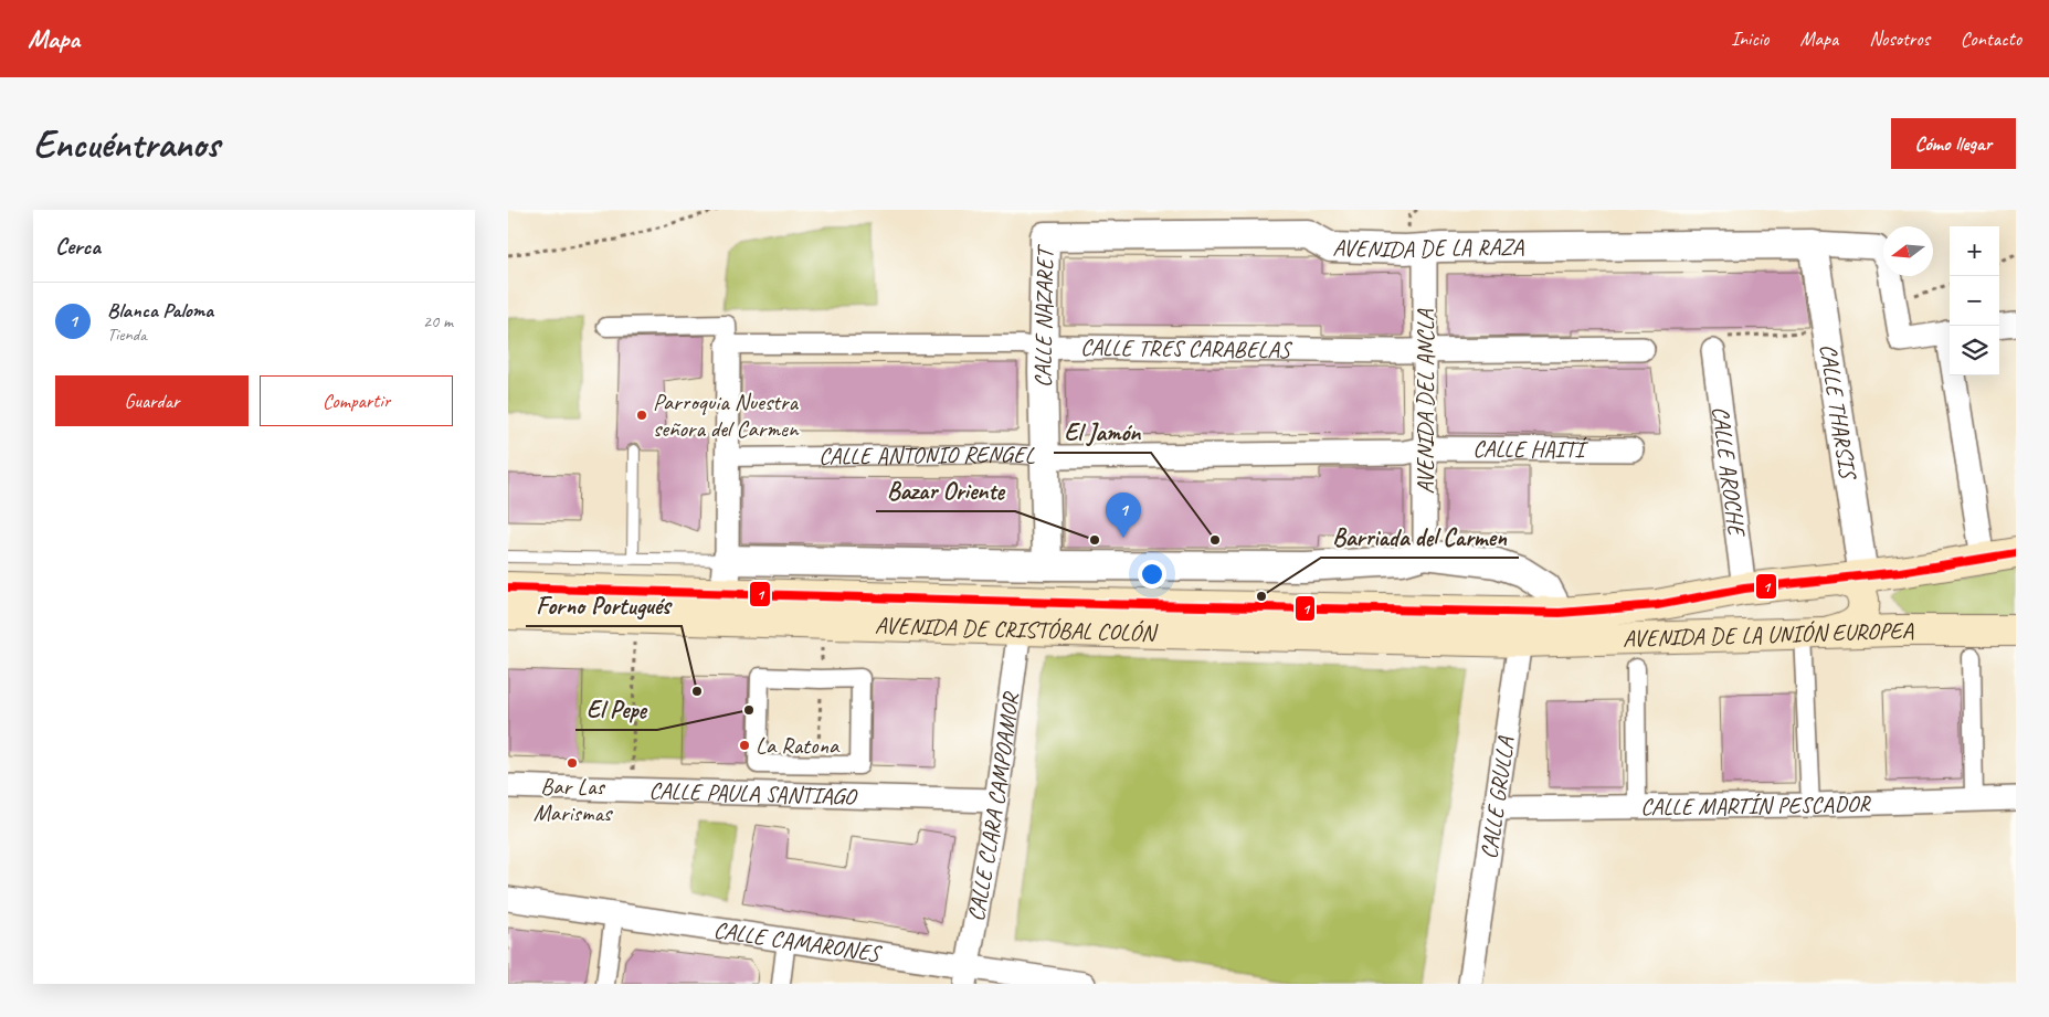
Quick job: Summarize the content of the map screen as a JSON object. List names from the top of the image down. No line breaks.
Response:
{"streets":{"main road":["AVENIDA DE CRISTÓBAL COLÓN","AVENIDA DE LA UNIÓN EUROPEA"],"street":["AVENIDA DE LA RAZA","CALLE NAZARET","CALLE TRES CARABELAS","AVENIDA DEL ANCLA","CALLE THARSIS","CALLE HAITÍ","CALLE ANTONIO RENGEL","CALLE AROCHE","CALLE PAULA SANTIAGO","CALLE GRULLA","CALLE MARTÍN PESCADOR","CALLE CLARA CAMPOAMOR","CALLE CAMARONES"]},"crossings":[["AVENIDA DE LA RAZA","CALLE NAZARET"],["AVENIDA DE LA RAZA","AVENIDA DEL ANCLA"],["AVENIDA DE LA RAZA","CALLE THARSIS"],["CALLE NAZARET","CALLE TRES CARABELAS"],["CALLE NAZARET","CALLE ANTONIO RENGEL"],["CALLE TRES CARABELAS","AVENIDA DEL ANCLA"],["AVENIDA DEL ANCLA","CALLE HAITÍ"],["AVENIDA DEL ANCLA","CALLE ANTONIO RENGEL"],["CALLE THARSIS","AVENIDA DE CRISTÓBAL COLÓN"],["CALLE HAITÍ","CALLE ANTONIO RENGEL"],["CALLE AROCHE","AVENIDA DE CRISTÓBAL COLÓN"],["AVENIDA DE CRISTÓBAL COLÓN","AVENIDA DE LA UNIÓN EUROPEA"],["AVENIDA DE CRISTÓBAL COLÓN","CALLE GRULLA"],["AVENIDA DE CRISTÓBAL COLÓN","CALLE CLARA CAMPOAMOR"],["AVENIDA DE LA UNIÓN EUROPEA","CALLE GRULLA"],["CALLE PAULA SANTIAGO","CALLE CLARA CAMPOAMOR"],["CALLE GRULLA","CALLE MARTÍN PESCADOR"],["CALLE CLARA CAMPOAMOR","CALLE CAMARONES"]],"places":["Parroquia Nuestra señora del Carmen","Bazar Oriente","El Jamón","Barriada del Carmen","Forno Portugués","El Pepe","La Ratona","Bar Las Marismas"],"lines":["transit line 1"],"north":"left","page":{"header":"Mapa","nav":["Inicio","Mapa","Nosotros","Contacto"],"buttons":["Cómo llegar",["Guardar","Compartir"]],"title":"Encuéntranos","heading":"Cerca","map_buttons":["+","−"],"list":[{"mark":"1","name":"Blanca Paloma","note":"Tienda","value":"20 m"}],"pins":"1"}}
